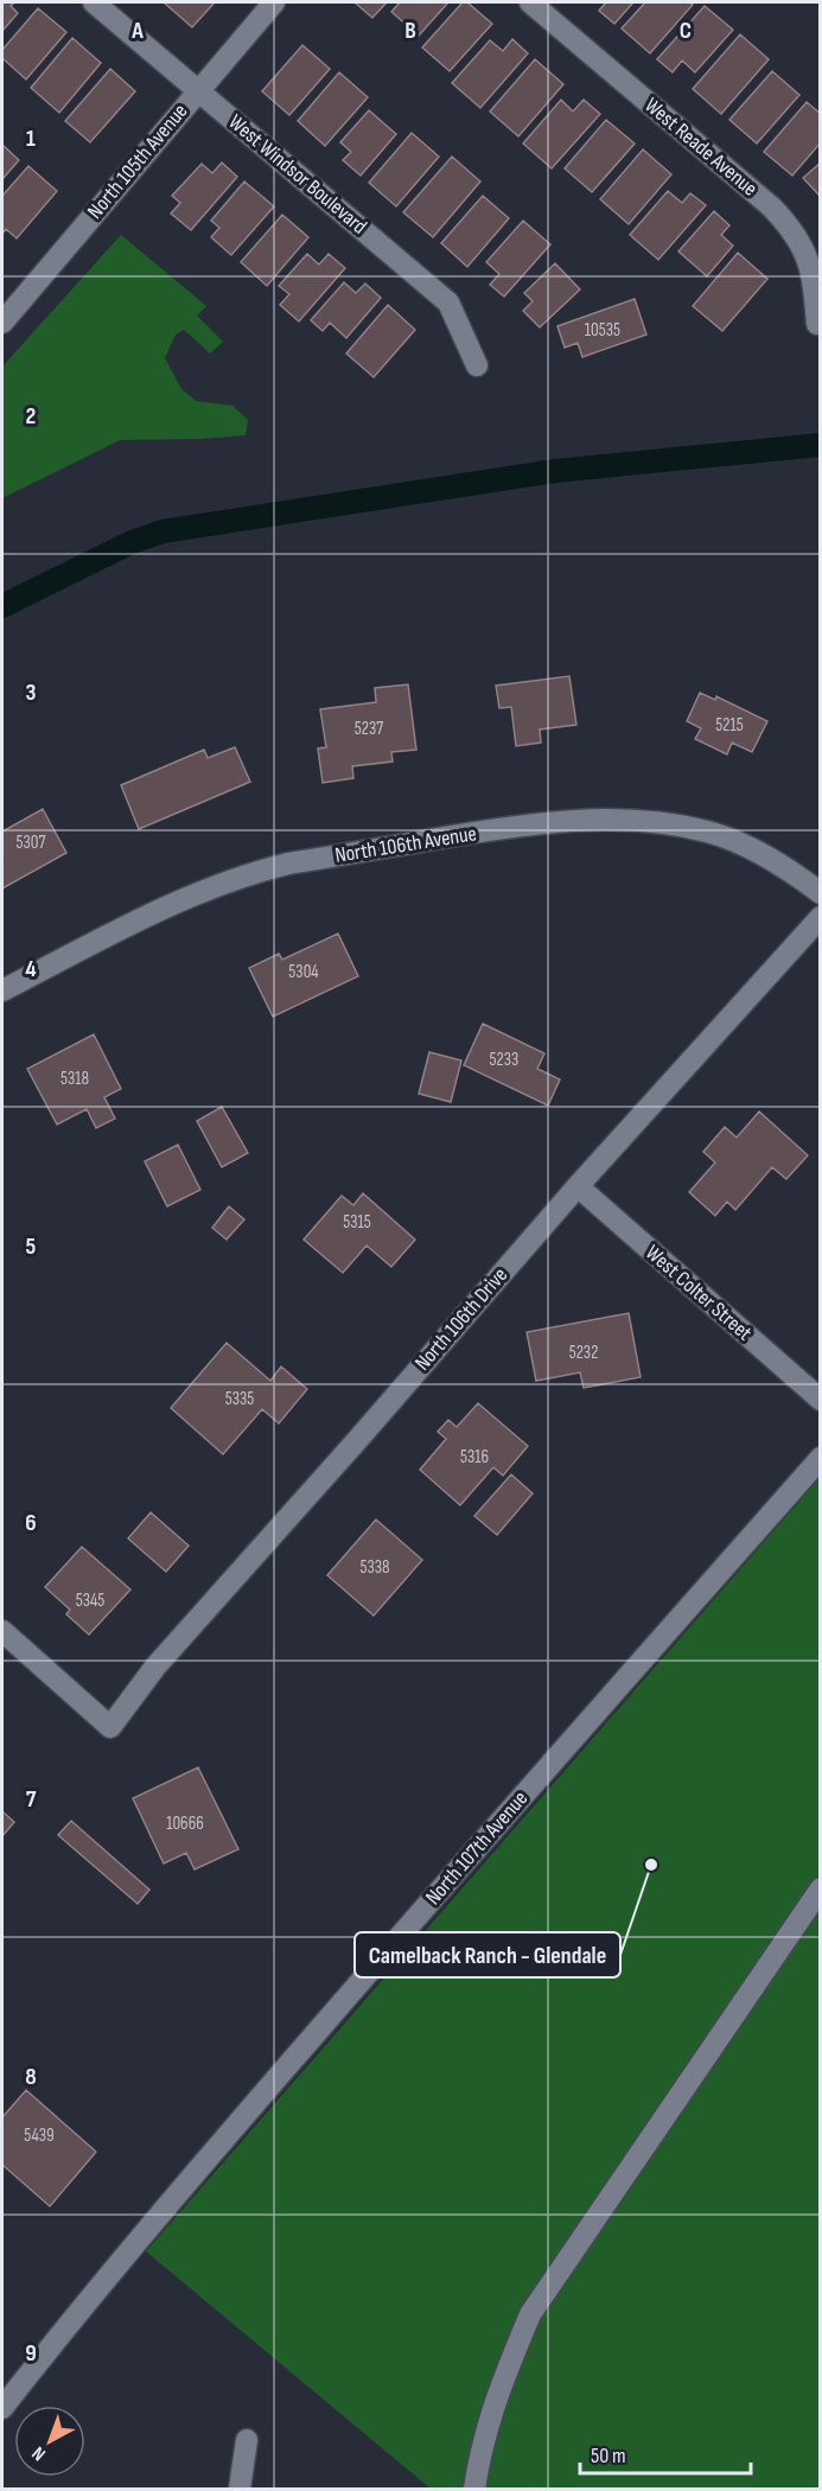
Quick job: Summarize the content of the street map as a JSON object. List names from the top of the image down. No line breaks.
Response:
{"streets":{"street":["West Reade Avenue","North 105th Avenue","West Windsor Boulevard","North 106th Avenue","West Colter Street","North 106th Drive","North 107th Avenue"]},"crossings":[["North 105th Avenue","West Windsor Boulevard"],["West Colter Street","North 106th Drive"]],"places":["Camelback Ranch - Glendale"],"house_numbers":["10535","5215","5237","5307","5304","5233","5318","5315","5232","5335","5316","5338","5345","10666","5439"],"scale_bar":"50 m","north":"bottom left","grid":{"columns":["A","B","C"],"rows":["1","2","3","4","5","6","7","8","9"]}}
